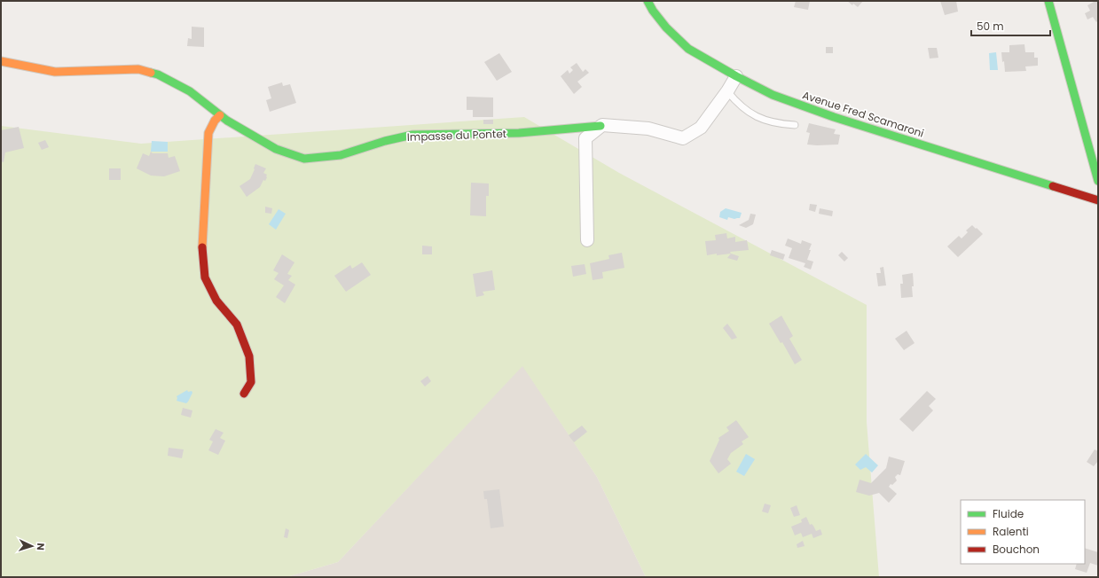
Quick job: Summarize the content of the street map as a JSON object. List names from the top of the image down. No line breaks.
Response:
{"streets":{"street":["Avenue Fred Scamaroni","Impasse du Pontet"]},"crossings":[["Avenue Fred Scamaroni","Impasse du Pontet"]],"legend":["Fluide","Ralenti","Bouchon"],"scale_bar":"50 m","north":"right"}
